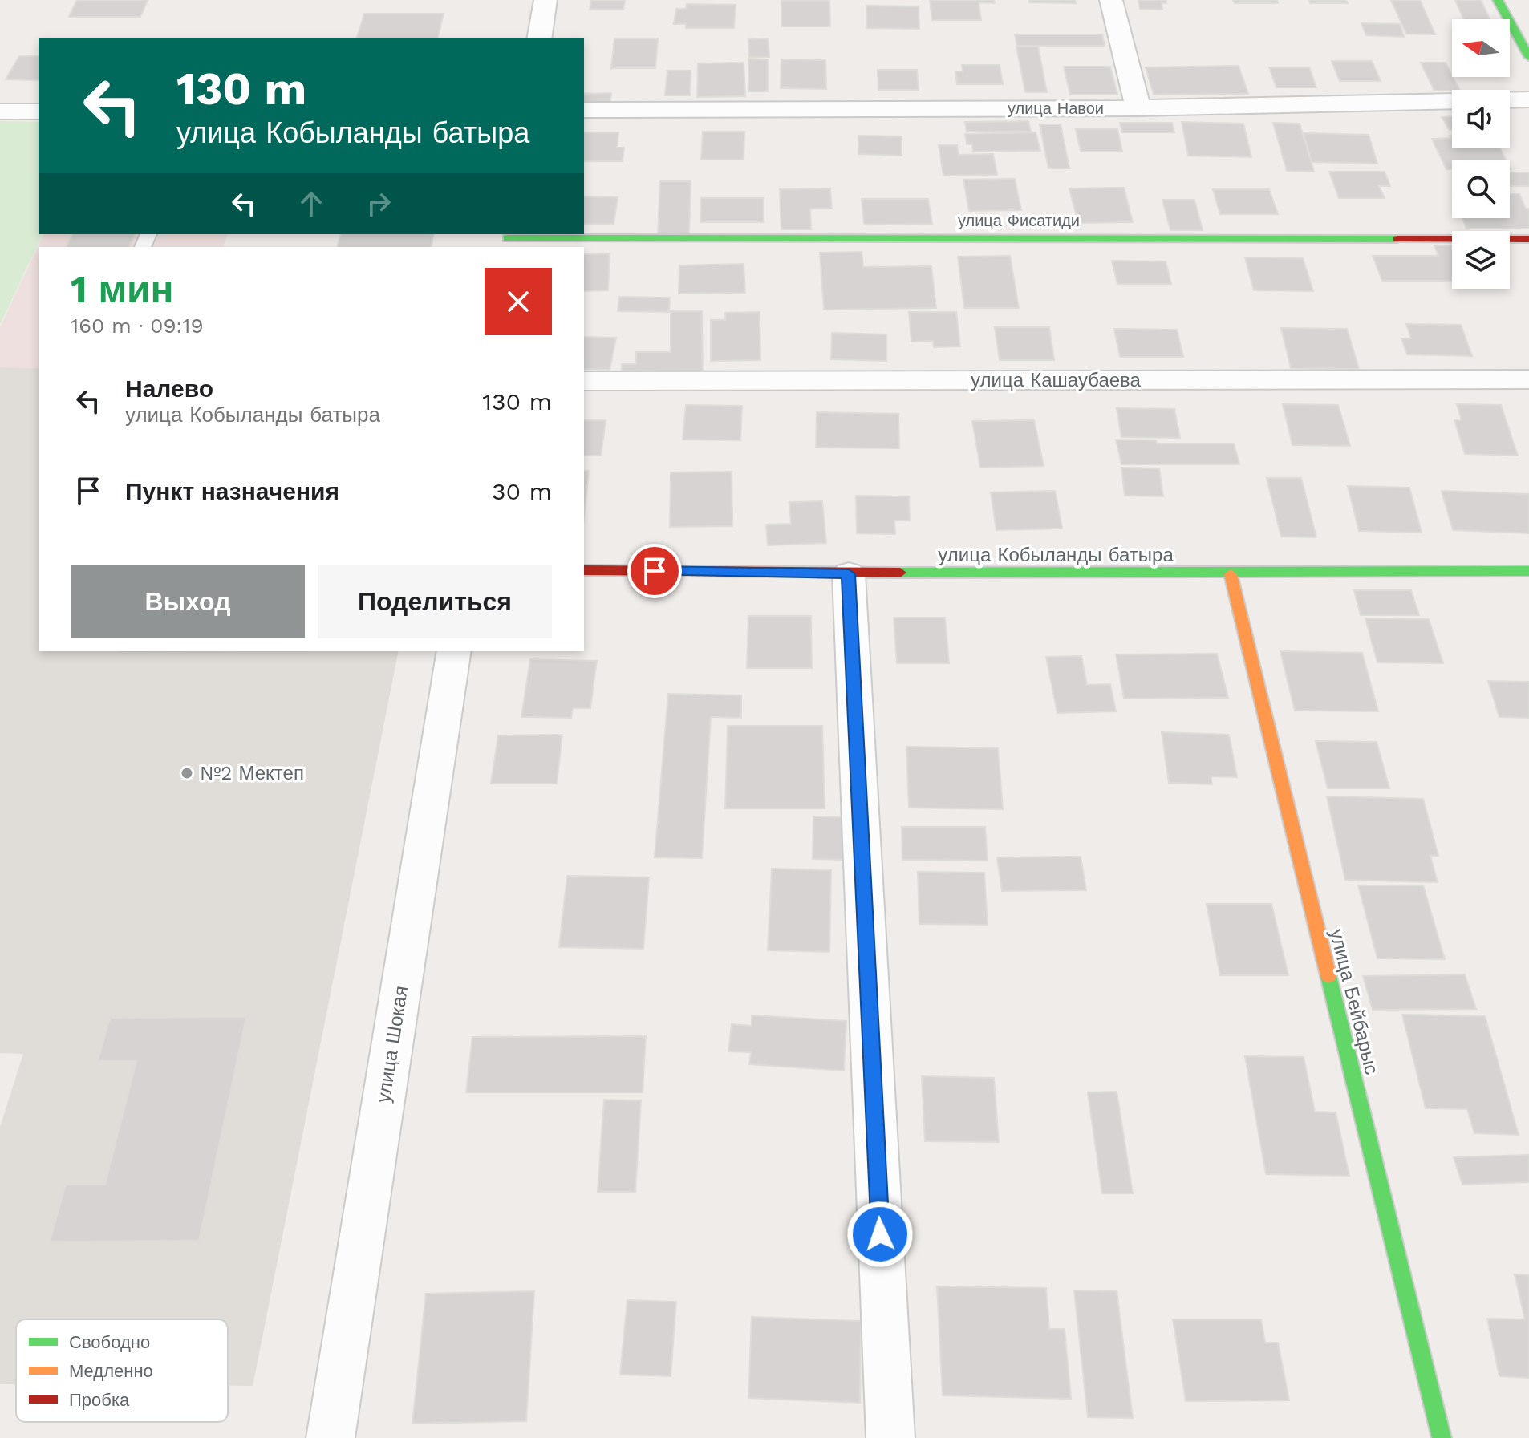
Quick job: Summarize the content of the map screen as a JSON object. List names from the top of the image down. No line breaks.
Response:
{"streets":{"street":["улица Навои","улица Фисатиди","улица Кашаубаева","улица Кобыланды батыра","улица Бейбарыс","улица Шокая"]},"crossings":[["улица Кобыланды батыра","улица Бейбарыс"]],"places":["№2 Мектеп"],"legend":["Свободно","Медленно","Пробка"],"north":"left","page":{"turn":["130 m","улица Кобыланды батыра"],"heading":["1 мин","160 m · 09:19"],"list":[{"name":"Налево","note":"улица Кобыланды батыра","value":"130 m"},{"name":"Пункт назначения","value":"30 m"}],"buttons":["Выход","Поделиться"]}}
